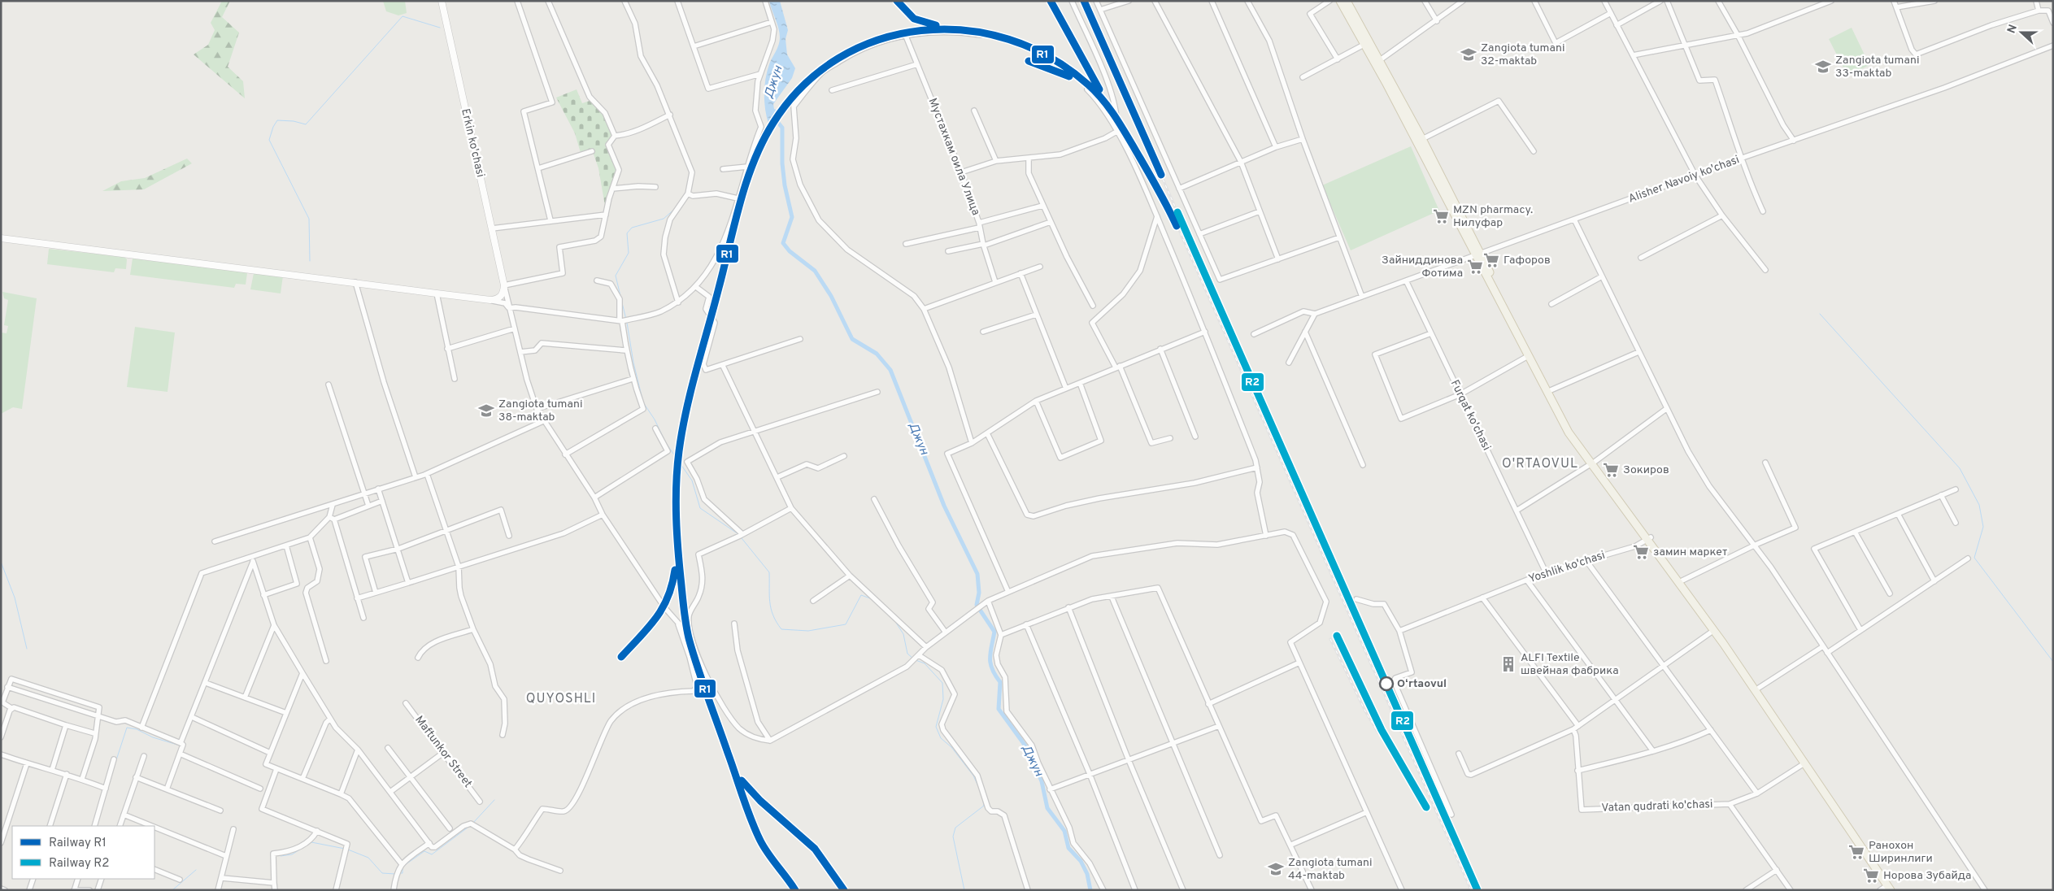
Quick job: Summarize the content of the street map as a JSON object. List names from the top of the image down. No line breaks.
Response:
{"streets":{"main road":["Erkin ko'chasi"],"street":["Мустахкам оила Улица","Alisher Navoiy ko'chasi","Furqat ko'chasi","Yoshlik ko'chasi","Maftunkor Street","Vatan qudrati ko'chasi"]},"crossings":[["Alisher Navoiy ko'chasi","Furqat ko'chasi"],["Furqat ko'chasi","Yoshlik ko'chasi"]],"districts":["O'RTAOVUL","QUYOSHLI"],"water":["Джун"],"places":{"school or university":["Zangiota tumani 32-maktab","Zangiota tumani 33-maktab","Zangiota tumani 38-maktab","Zangiota tumani 44-maktab"],"supermarket":["MZN pharmacy. Нилуфар","Гафоров","Зайниддинова Фотима","Зокиров","замин маркет","Ранохон Ширинлиги","Норова Зубайда"],"building":["ALFI Textile швейная фабрика"],"other":["Oʻrtaovul"]},"lines":["rail line R1","rail line R2"],"legend":["Railway R1","Railway R2"],"north":"left"}
